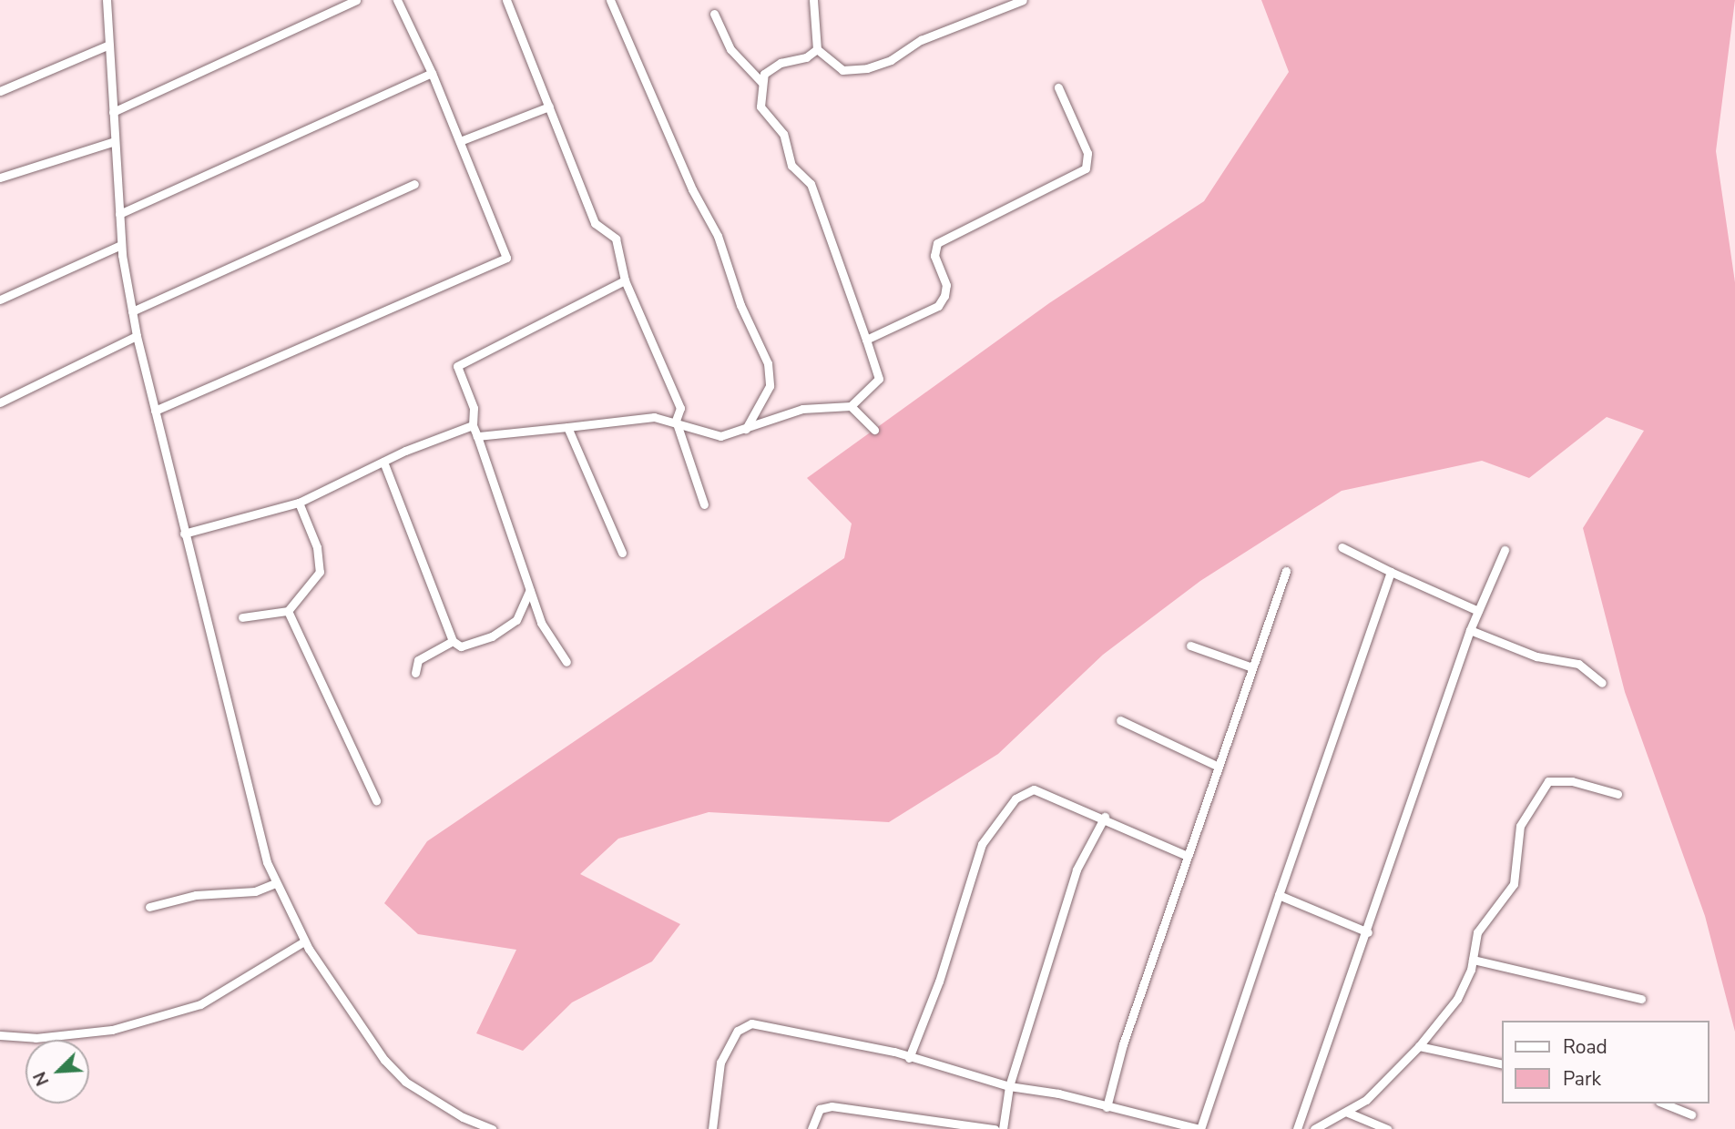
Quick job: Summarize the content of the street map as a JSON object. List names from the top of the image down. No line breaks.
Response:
{"legend":["Road","Park"],"north":"bottom left"}
